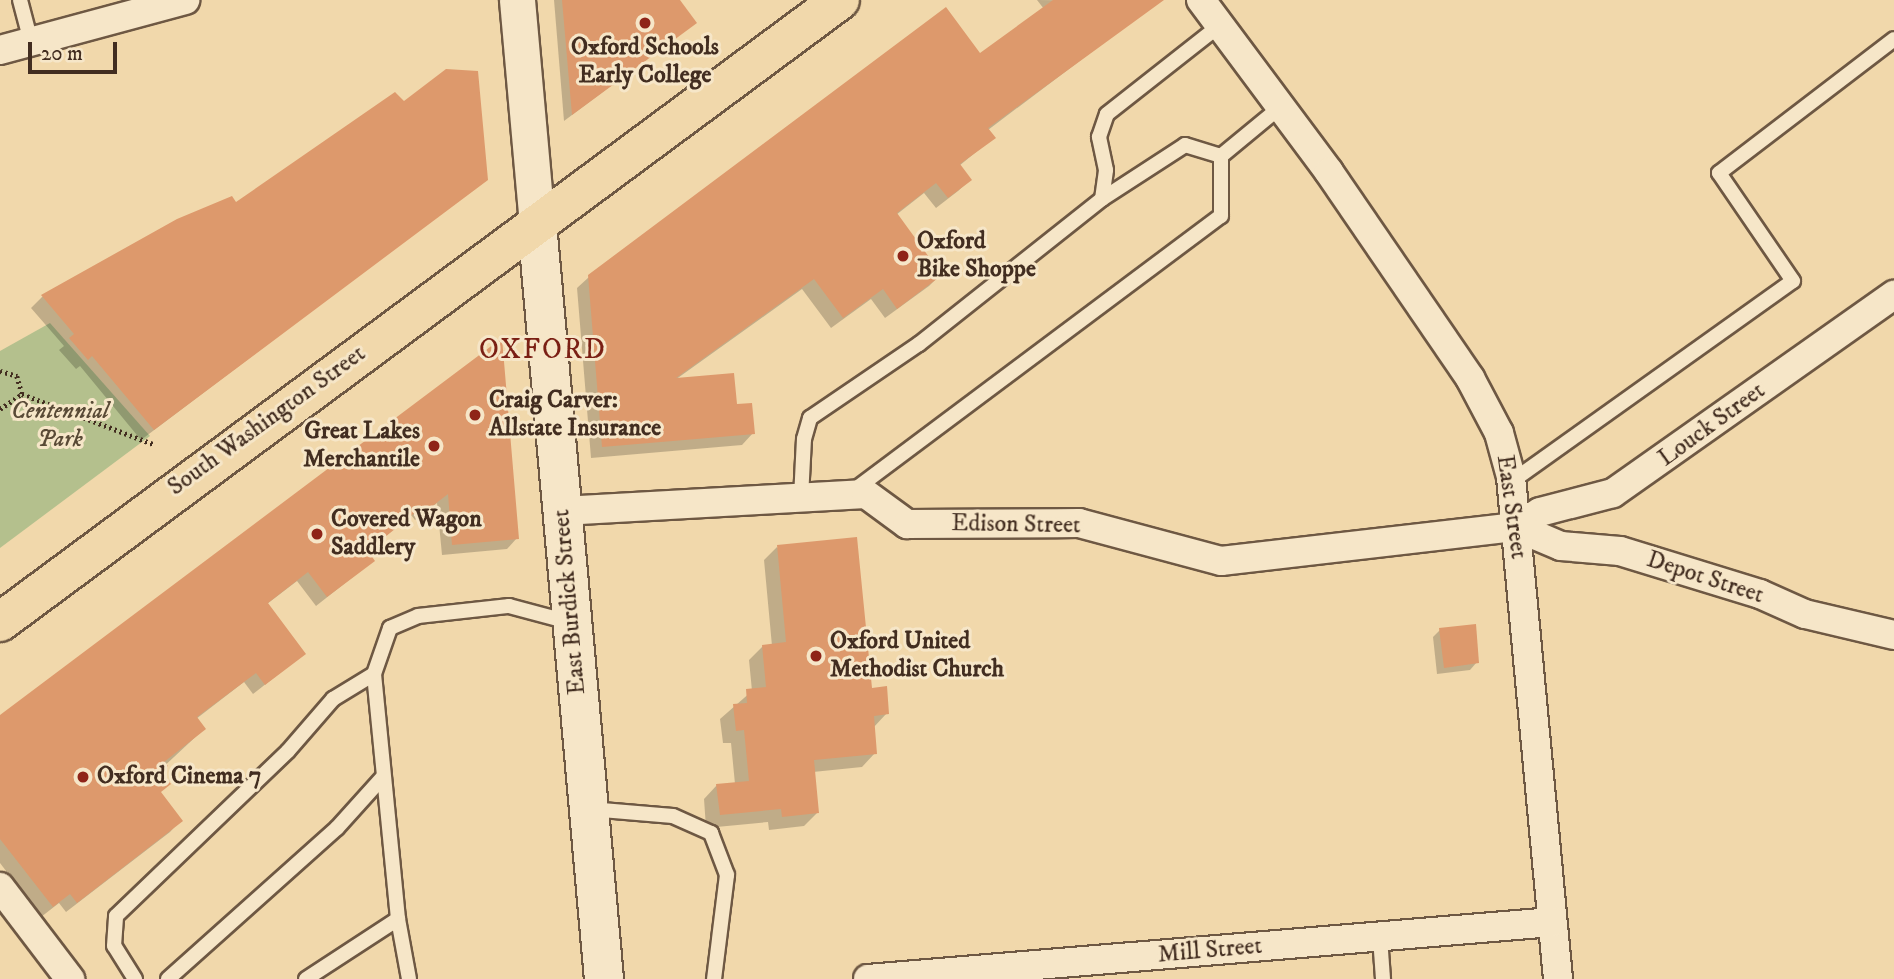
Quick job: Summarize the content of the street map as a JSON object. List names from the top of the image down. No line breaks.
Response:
{"streets":{"main road":["South Washington Street","East Burdick Street"],"street":["Louck Street","East Street","Edison Street","Depot Street","Mill Street"]},"crossings":[["South Washington Street","East Burdick Street"],["Louck Street","East Street"],["Louck Street","Edison Street"],["Louck Street","Depot Street"],["East Street","Edison Street"],["East Street","Depot Street"],["East Street","Mill Street"],["Edison Street","Depot Street"],["Edison Street","East Burdick Street"]],"districts":["OXFORD"],"parks":["Centennial Park"],"places":["Oxford Schools Early College","Oxford Bike Shoppe","Craig Carver: Allstate Insurance","Great Lakes Merchantile","Covered Wagon Saddlery","Oxford United Methodist Church","Oxford Cinema 7"],"scale_bar":"20 m"}
